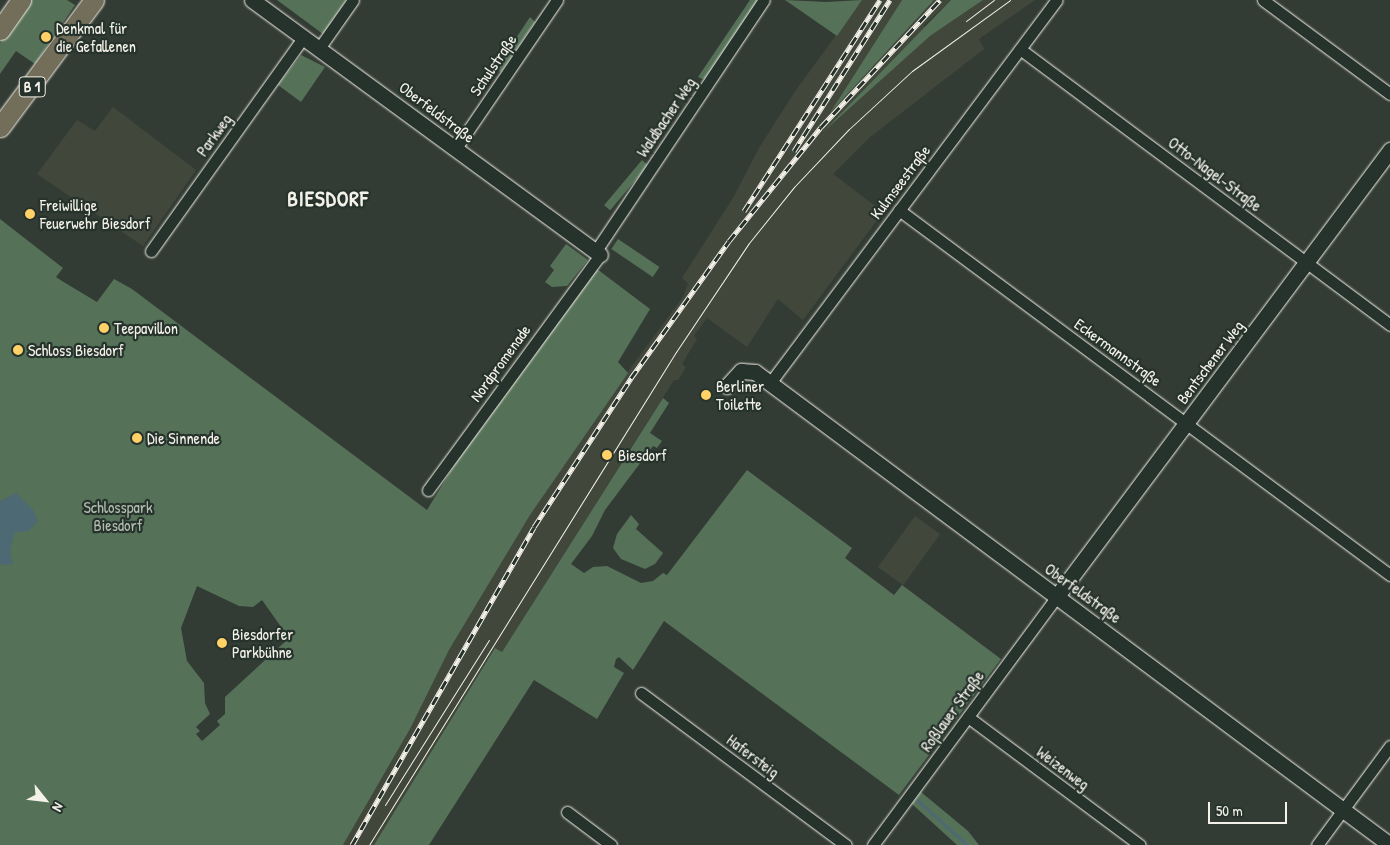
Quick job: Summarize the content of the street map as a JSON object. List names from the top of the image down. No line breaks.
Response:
{"streets":{"main road":["B 1"],"street":["Schulstraße","Oberfeldstraße","Waldbacher Weg","Parkweg","Otto-Nagel-Straße","Kulmseestraße","Eckermannstraße","Bentschener Weg","Nordpromenade","Roßlauer Straße","Hafersteig","Weizenweg"]},"crossings":[["Schulstraße","Oberfeldstraße"],["Oberfeldstraße","Waldbacher Weg"],["Oberfeldstraße","Parkweg"],["Oberfeldstraße","Kulmseestraße"],["Oberfeldstraße","Bentschener Weg"],["Oberfeldstraße","Nordpromenade"],["Oberfeldstraße","Roßlauer Straße"],["Waldbacher Weg","Nordpromenade"],["Otto-Nagel-Straße","Kulmseestraße"],["Otto-Nagel-Straße","Bentschener Weg"],["Kulmseestraße","Eckermannstraße"],["Eckermannstraße","Bentschener Weg"],["Bentschener Weg","Roßlauer Straße"],["Roßlauer Straße","Weizenweg"]],"districts":["BIESDORF"],"parks":["Schlosspark Biesdorf"],"places":["Denkmal für die Gefallenen","Freiwillige Feuerwehr Biesdorf","Teepavillon","Schloss Biesdorf","Berliner Toilette","Die Sinnende","Biesdorf","Biesdorfer Parkbühne"],"scale_bar":"50 m","north":"bottom right"}
